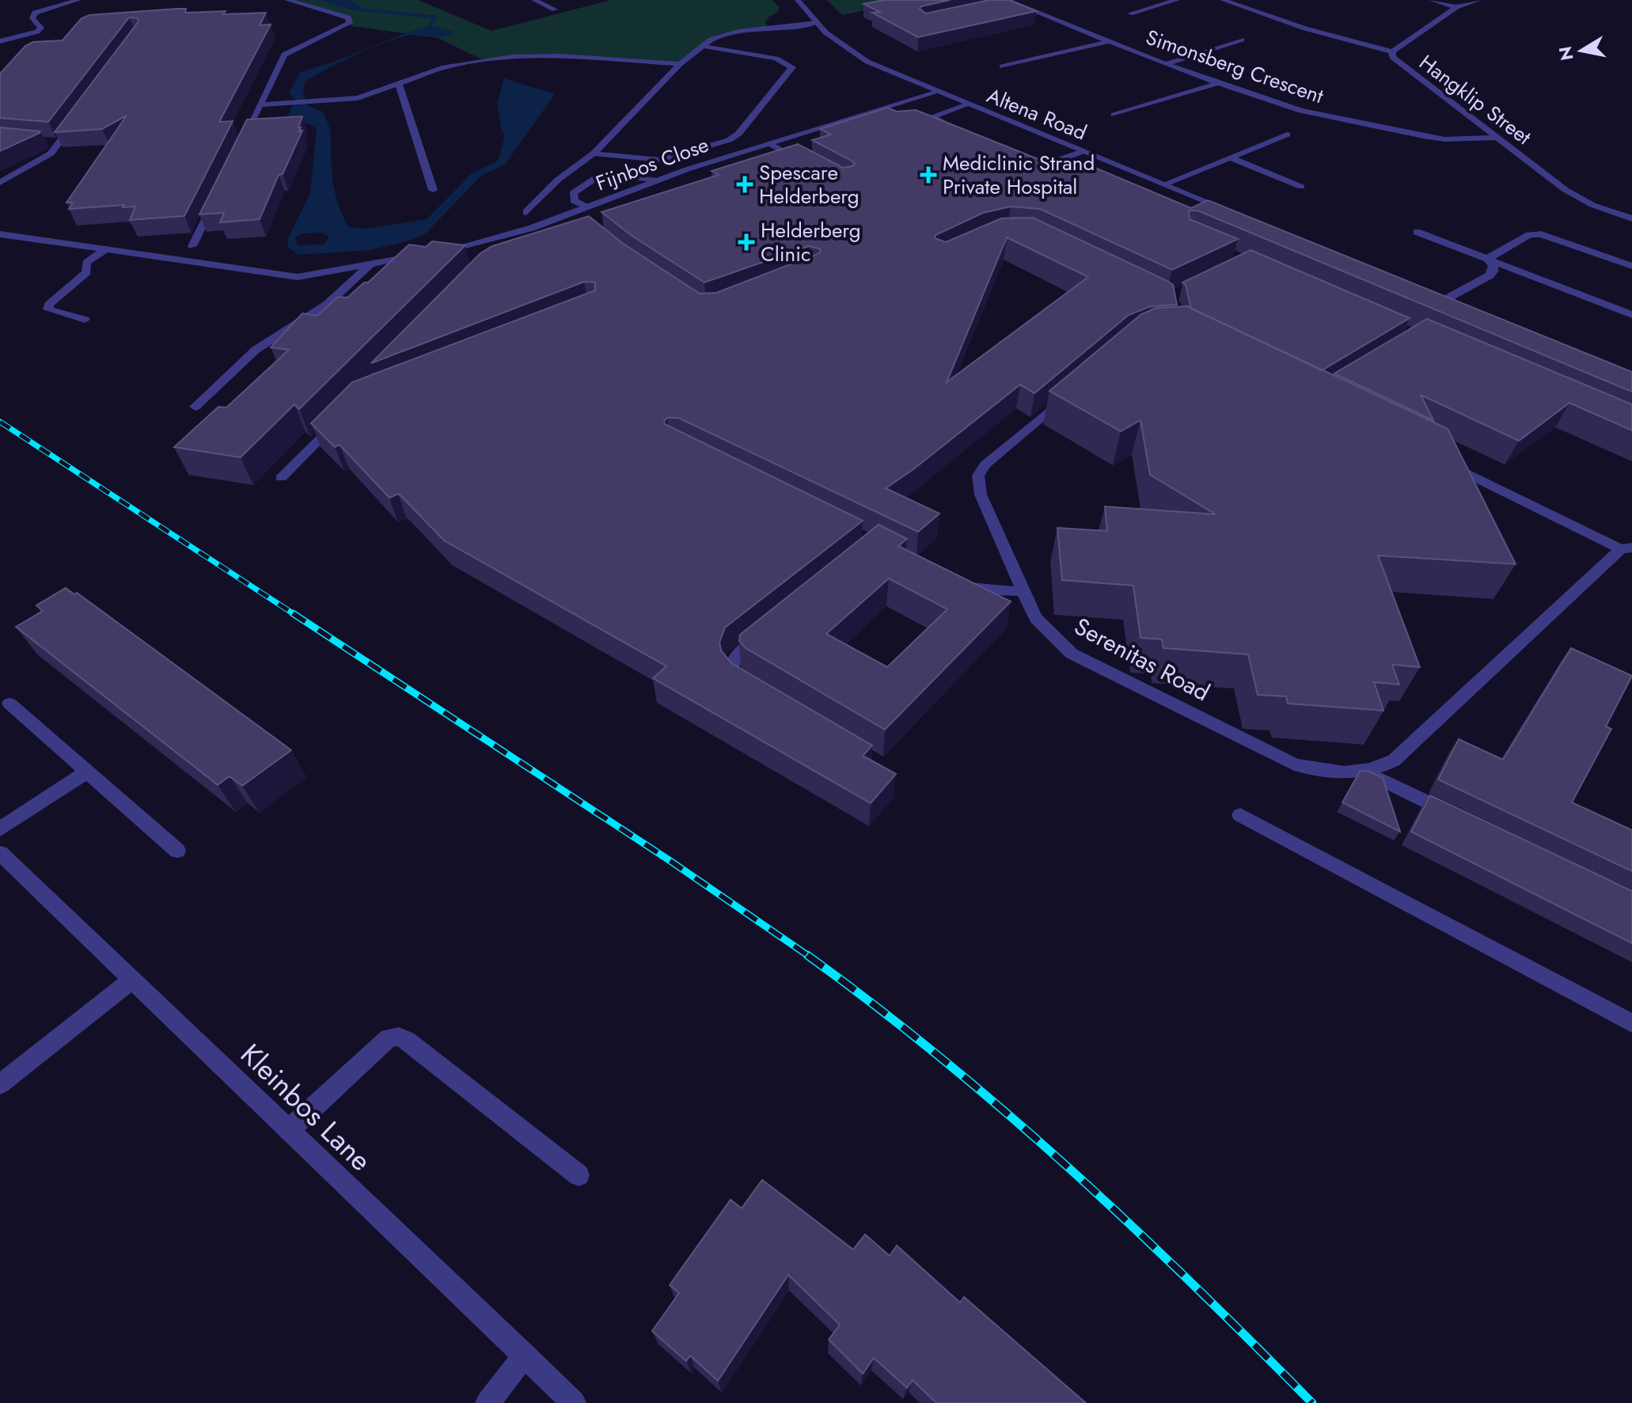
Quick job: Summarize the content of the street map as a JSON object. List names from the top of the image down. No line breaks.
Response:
{"streets":{"street":["Simonsberg Crescent","Hangklip Street","Altena Road","Fijnbos Close","Serenitas Road","Kleinbos Lane"]},"crossings":[["Simonsberg Crescent","Hangklip Street"],["Altena Road","Fijnbos Close"]],"places":{"health":["Mediclinic Strand Private Hospital","Spescare Helderberg","Helderberg Clinic"]},"north":"left"}
